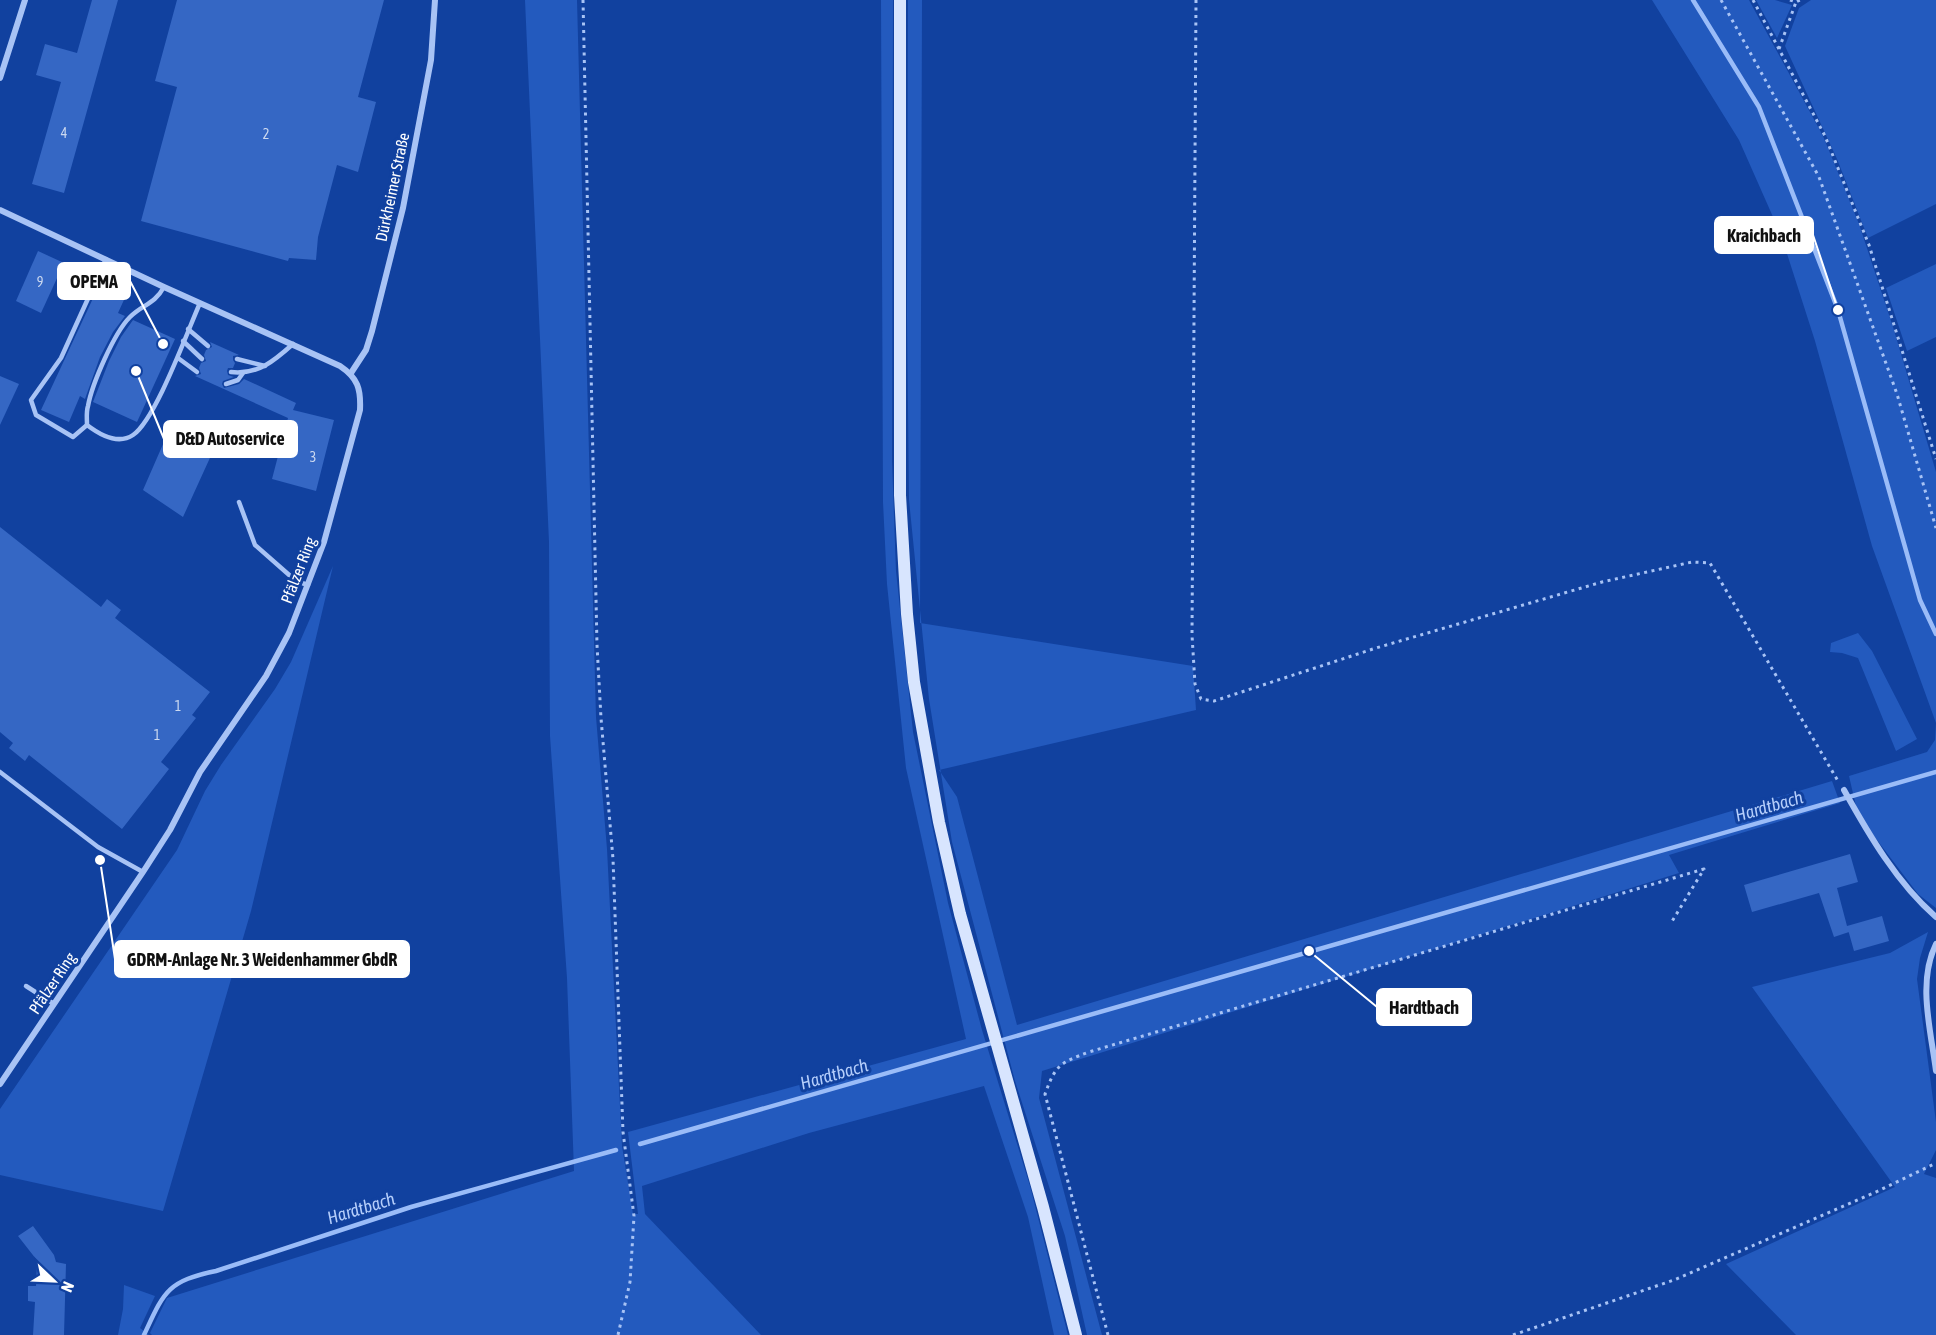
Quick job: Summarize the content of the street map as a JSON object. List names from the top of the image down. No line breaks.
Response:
{"streets":{"street":["Dürkheimer Straße","Pfälzer Ring"]},"crossings":[["Dürkheimer Straße","Pfälzer Ring"]],"water":["Hardtbach"],"places":["Kraichbach","OPEMA","D&D Autoservice","GDRM-Anlage Nr. 3 Weidenhammer GbdR","Hardtbach"],"house_numbers":["4","2","9","3","1","1"],"north":"bottom right"}
